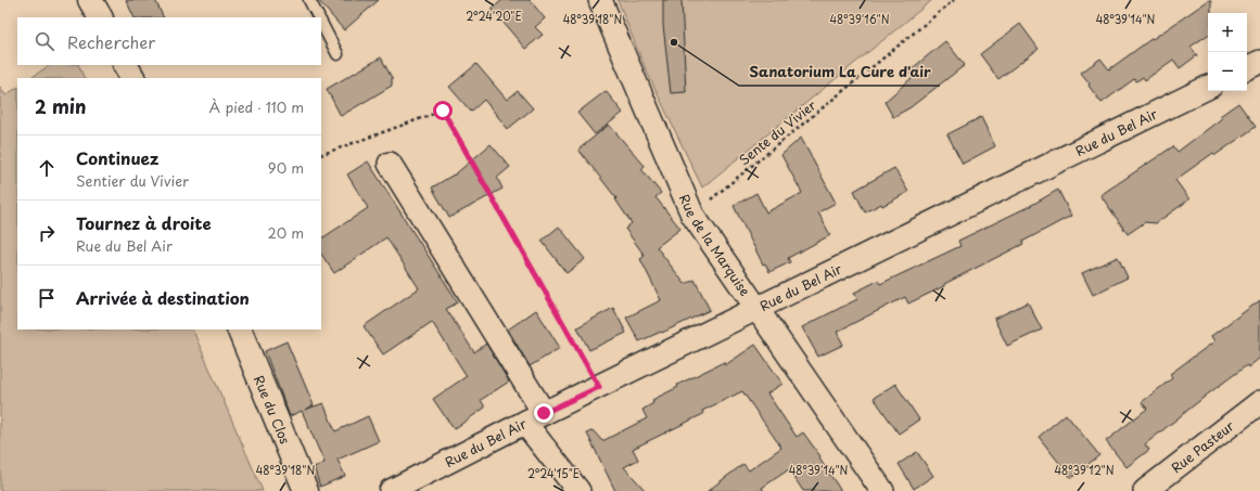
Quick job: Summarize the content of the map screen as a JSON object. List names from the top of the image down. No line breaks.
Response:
{"streets":{"street":["Rue du Bel Air","Rue de la Marquise","Rue du Clos","Rue Pasteur"],"path":["Sente du Vivier"]},"crossings":[["Sente du Vivier","Rue de la Marquise"],["Rue du Bel Air","Rue de la Marquise"]],"places":["Sanatorium La Cure d'air"],"page":{"map_buttons":["+","−"],"search":"Rechercher","heading":["2 min","À pied · 110 m"],"list":[["Continuez","Sentier du Vivier","90 m"],["Tournez à droite","Rue du Bel Air","20 m"],"Arrivée à destination"]},"coordinates":["2°24'20\"E","48°39'14\"N","48°39'18\"N","48°39'16\"N","48°39'12\"N","2°24'15\"E"]}
